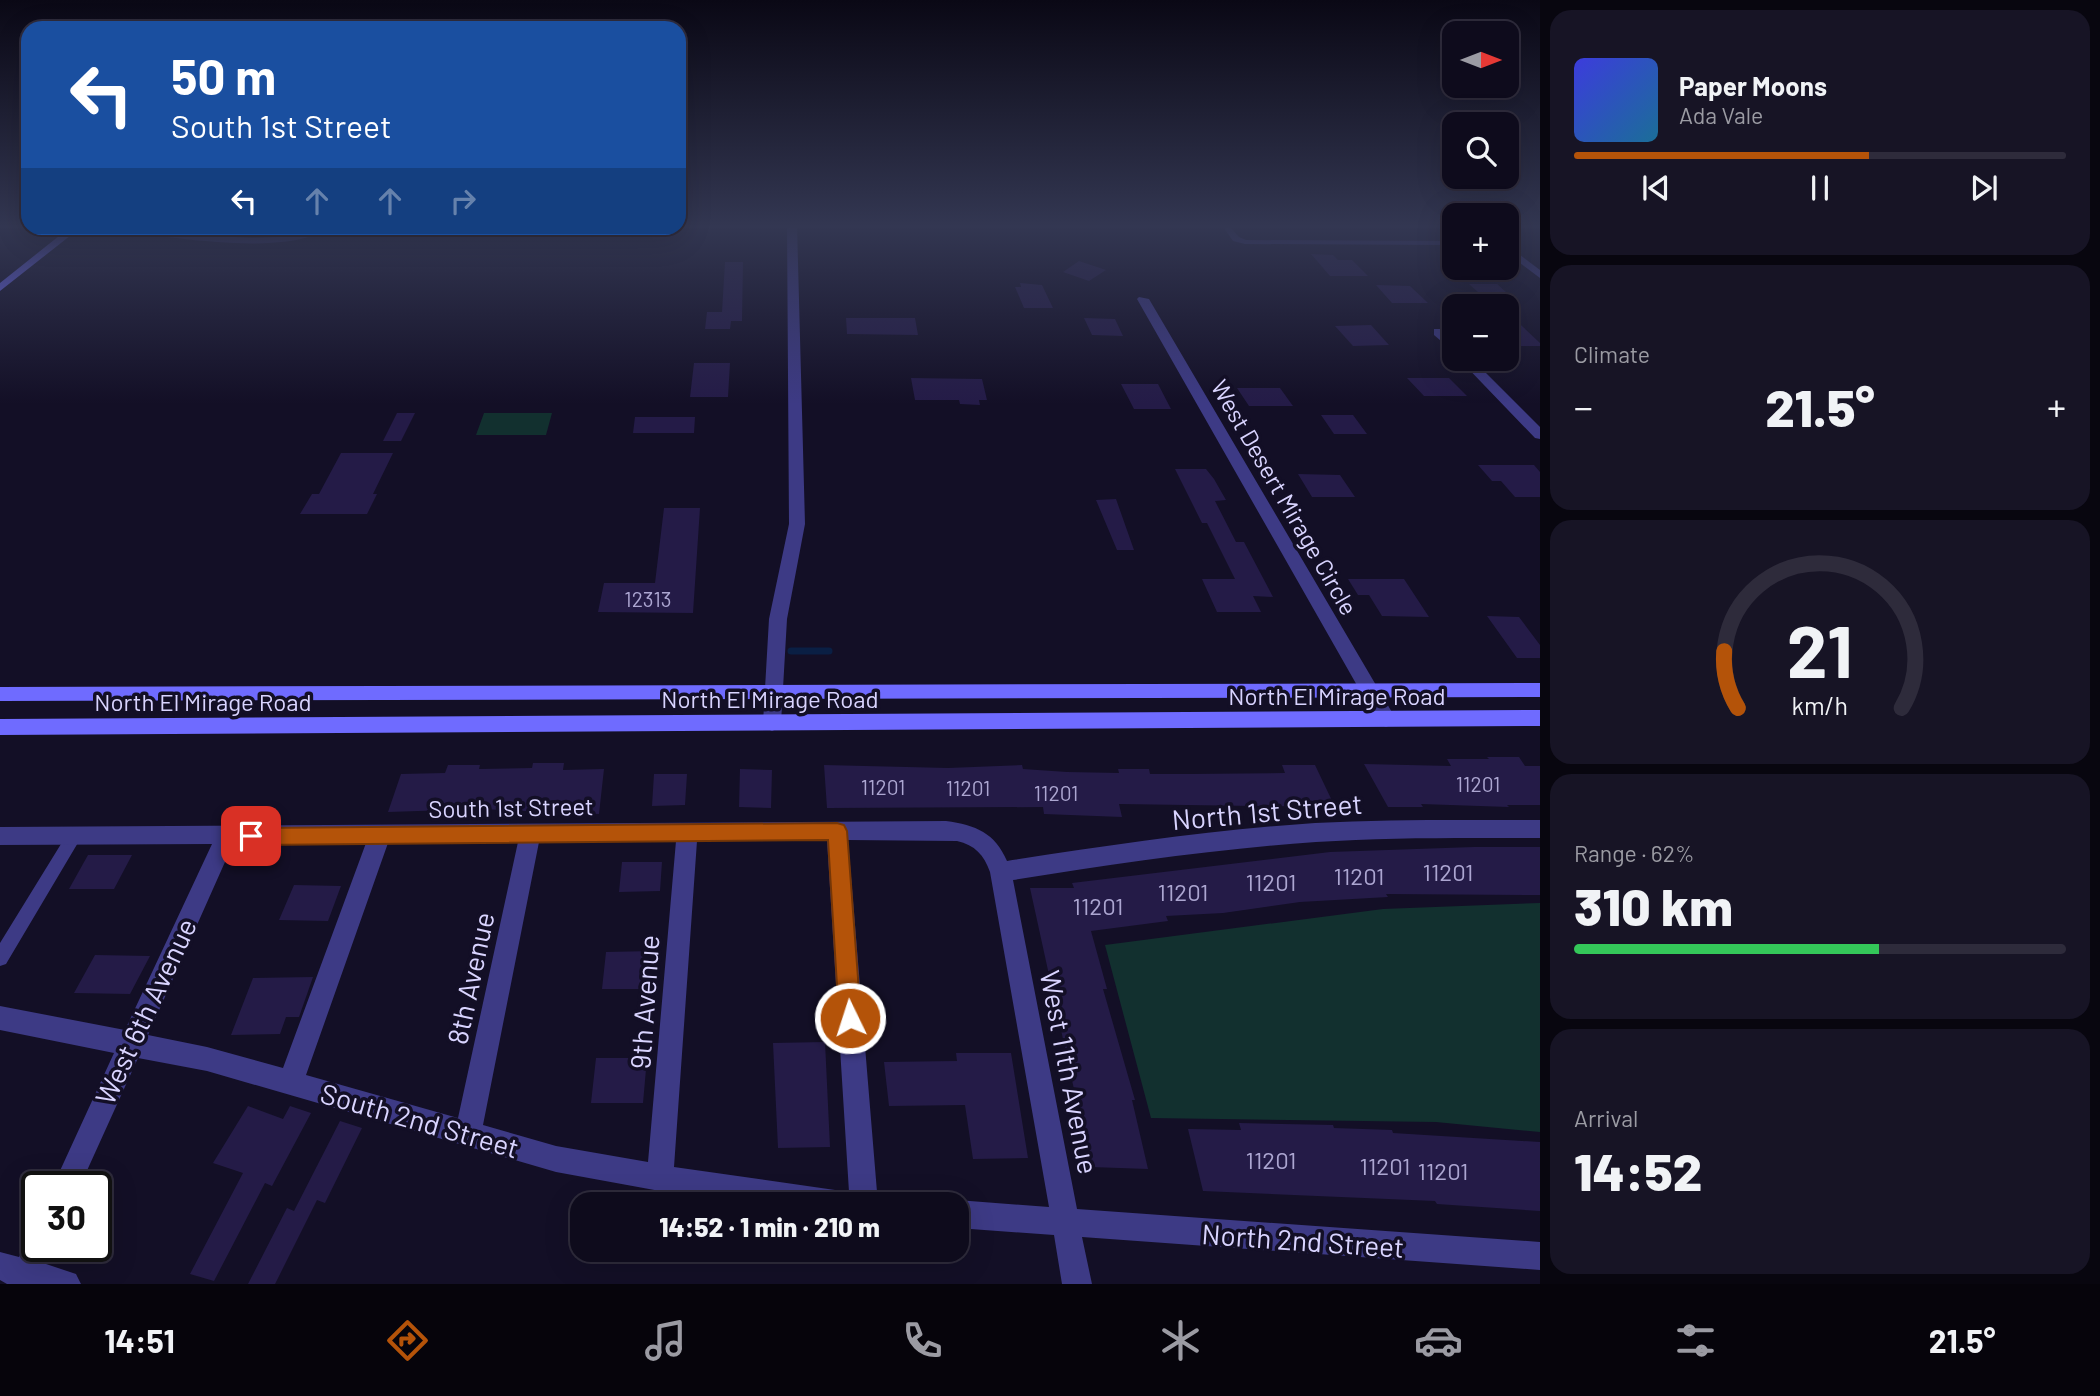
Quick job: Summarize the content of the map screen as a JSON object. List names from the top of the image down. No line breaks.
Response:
{"streets":{"main road":["North El Mirage Road"],"street":["West Desert Mirage Circle","South 1st Street","North 1st Street","8th Avenue","9th Avenue","West 6th Avenue","West 11th Avenue","South 2nd Street","North 2nd Street"]},"crossings":[["West Desert Mirage Circle","North El Mirage Road"],["South 1st Street","North 1st Street"],["South 1st Street","8th Avenue"],["South 1st Street","9th Avenue"],["South 1st Street","West 6th Avenue"],["South 1st Street","West 11th Avenue"],["North 1st Street","West 11th Avenue"],["8th Avenue","South 2nd Street"],["9th Avenue","South 2nd Street"],["West 6th Avenue","South 2nd Street"],["West 11th Avenue","North 2nd Street"]],"house_numbers":["12313","11201","11201","11201","11201","11201","11201","11201","11201","11201","11201","11201","11201"],"north":"right","page":{"map_buttons":["+","−"],"turn":["50 m","South 1st Street"],"song":["Paper Moons","Ada Vale"],"tile":["Climate",["Range · 62%","310 km"],["Arrival","14:52"]],"heat":["−","21.5°","+"],"limit":"30","trip":"14:52 · 1 min · 210 m","tabs":["14:51","21.5°"],"gauge":["21","km/h"]}}
